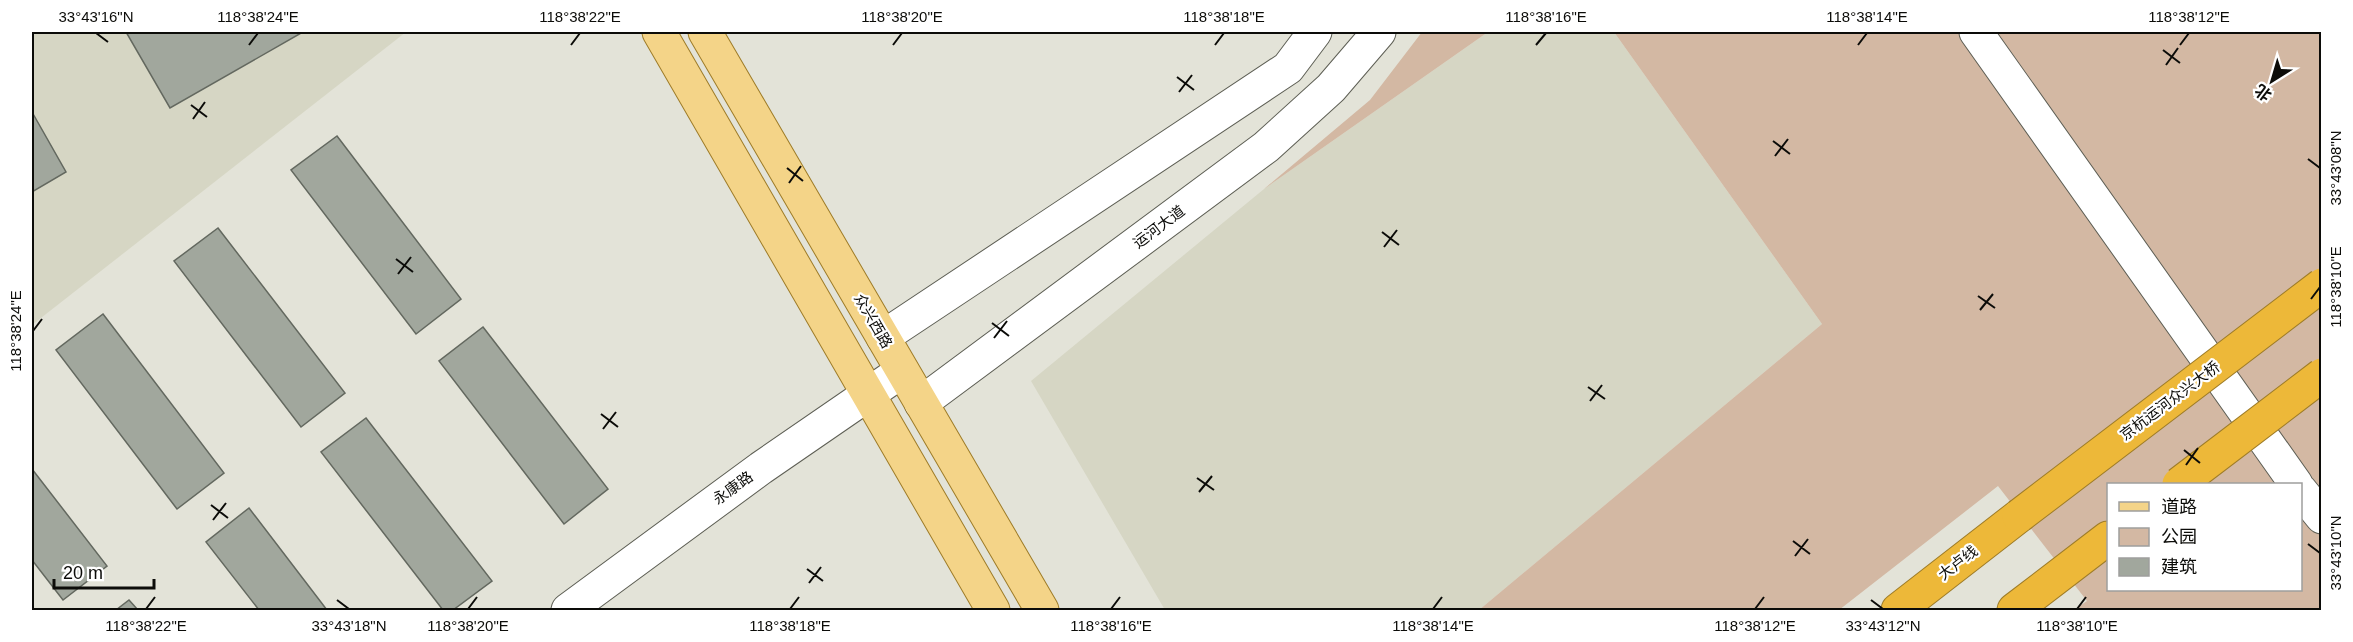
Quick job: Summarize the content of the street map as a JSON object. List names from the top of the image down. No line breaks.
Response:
{"streets":{"highway":["京杭运河众兴大桥","大卢线"],"main road":["众兴西路"],"street":["运河大道","永康路"]},"crossings":[["运河大道","众兴西路"],["众兴西路","永康路"],["京杭运河众兴大桥","大卢线"]],"legend":["道路","公园","建筑"],"scale_bar":"20 m","north":"bottom left","coordinates":["33°43'16\"N","118°38'24\"E","118°38'22\"E","118°38'20\"E","118°38'18\"E","118°38'16\"E","118°38'14\"E","118°38'12\"E","33°43'08\"N","118°38'10\"E","33°43'10\"N","33°43'18\"N","33°43'12\"N"]}
